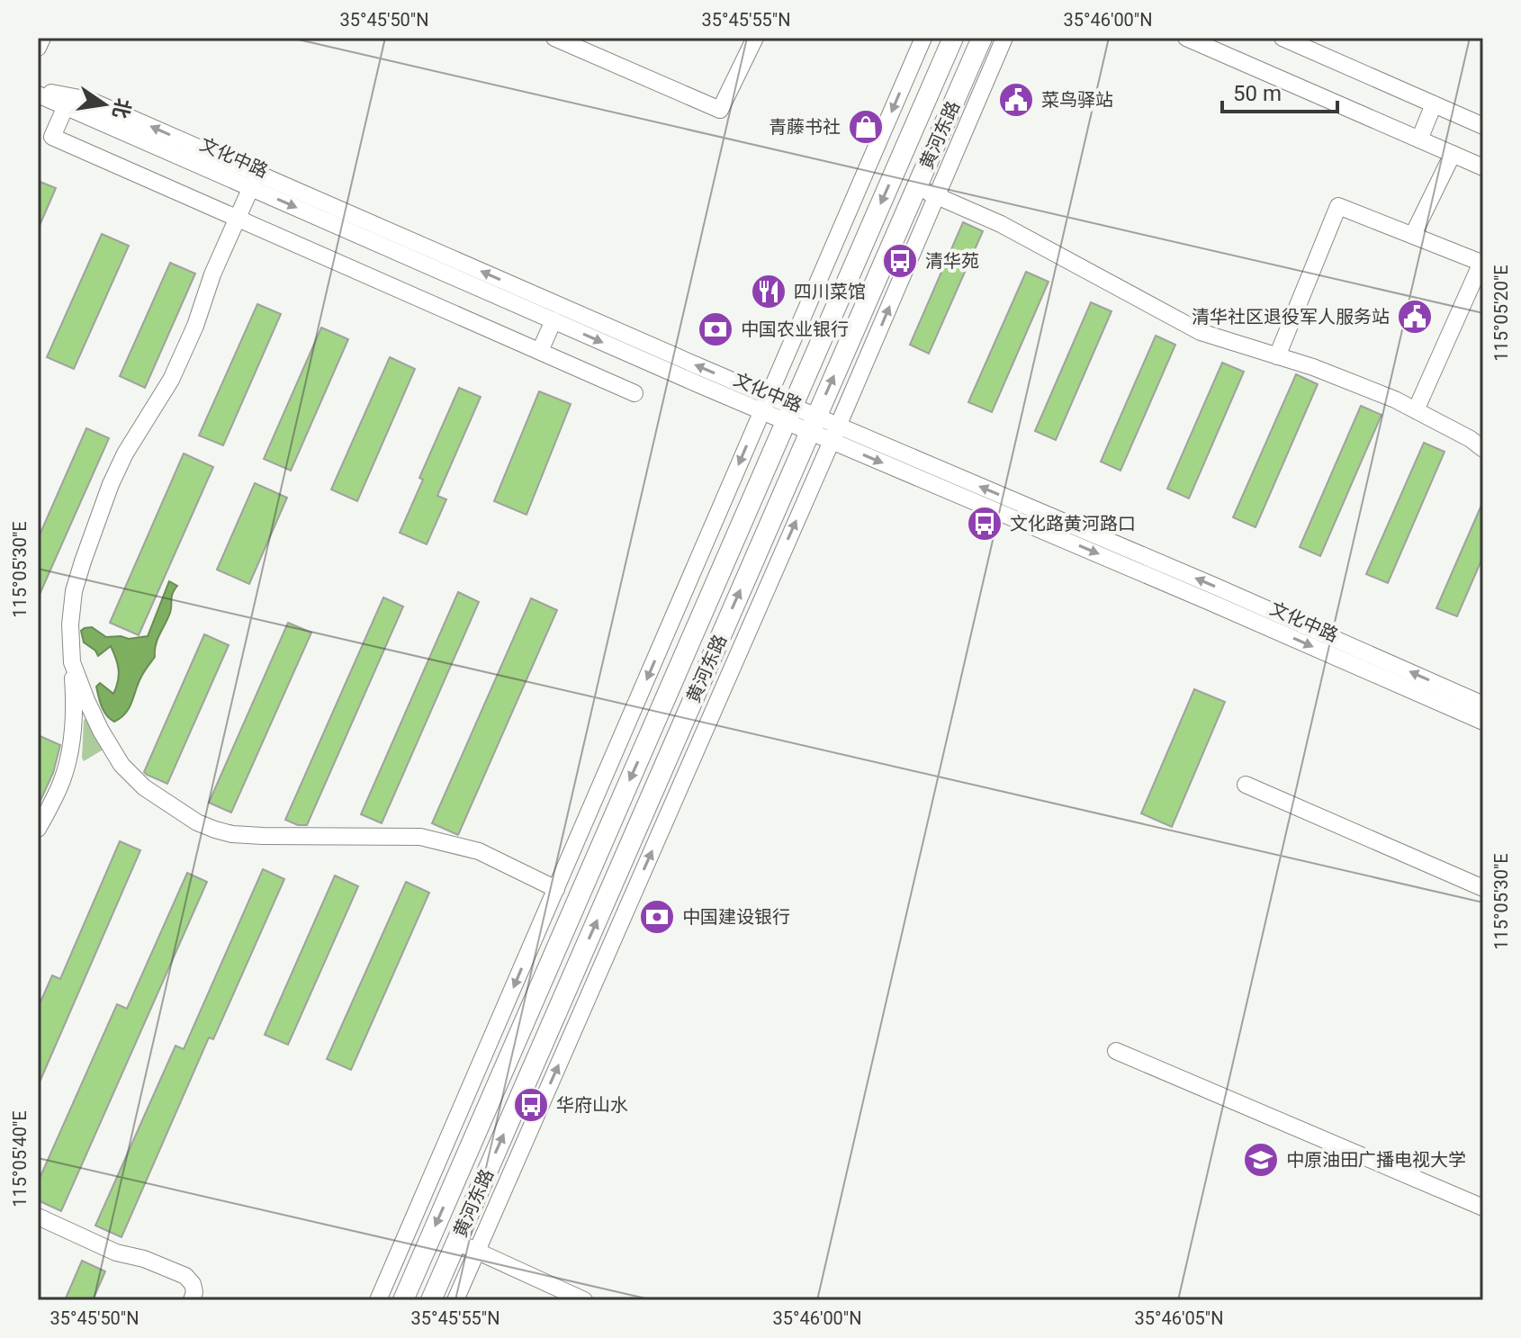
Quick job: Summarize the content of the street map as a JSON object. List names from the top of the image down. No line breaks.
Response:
{"streets":{"main road":["黄河东路"],"street":["文化中路"]},"crossings":[["黄河东路","文化中路"]],"places":{"public building":["菜鸟驿站","清华社区退役军人服务站"],"shop":["青藤书社"],"bus stop":["清华苑","文化路黄河路口","华府山水"],"restaurant":["四川菜馆"],"bank":["中国农业银行","中国建设银行"],"school or university":["中原油田广播电视大学"]},"scale_bar":"50 m","north":"right","coordinates":["35°45'50\"N","35°45'55\"N","35°46'00\"N","115°05'20\"E","115°05'30\"E","115°05'40\"E","35°46'05\"N"]}
